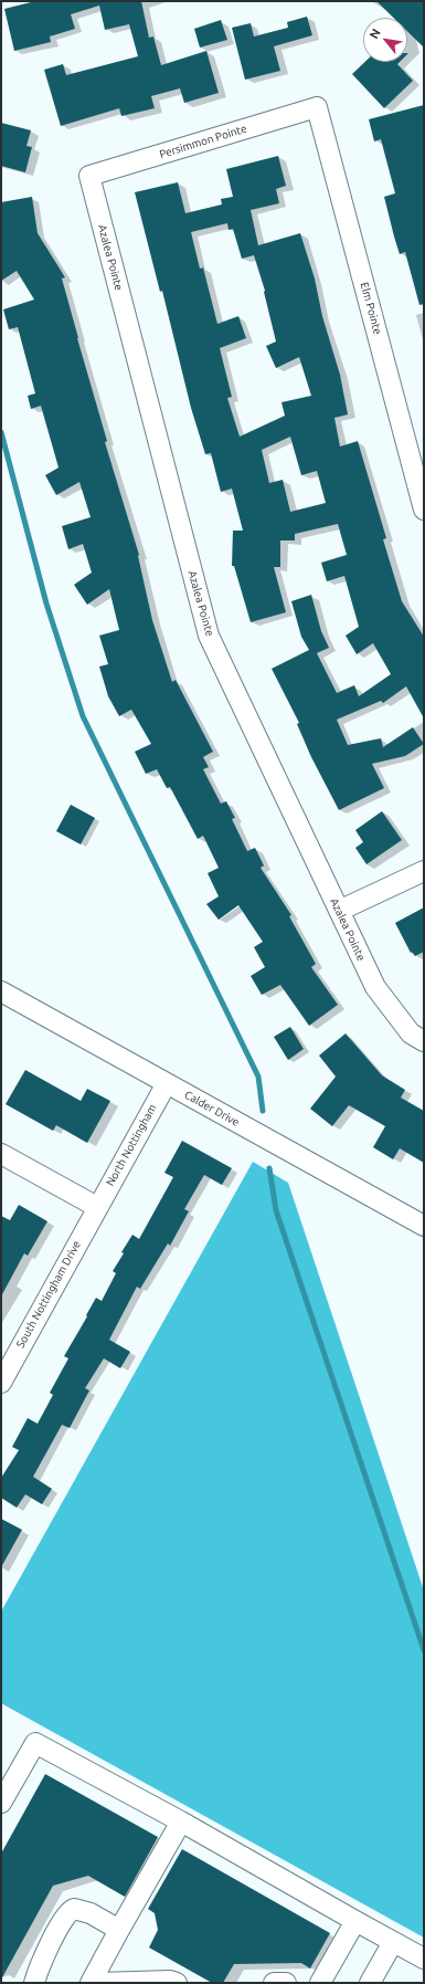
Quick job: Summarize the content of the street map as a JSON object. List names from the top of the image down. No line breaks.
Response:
{"streets":{"street":["Persimmon Pointe","Azalea Pointe","Elm Pointe","Calder Drive","North Nottingham","South Nottingham Drive"]},"crossings":[["Persimmon Pointe","Azalea Pointe"],["Persimmon Pointe","Elm Pointe"],["Calder Drive","North Nottingham"],["North Nottingham","South Nottingham Drive"]],"north":"top left"}
